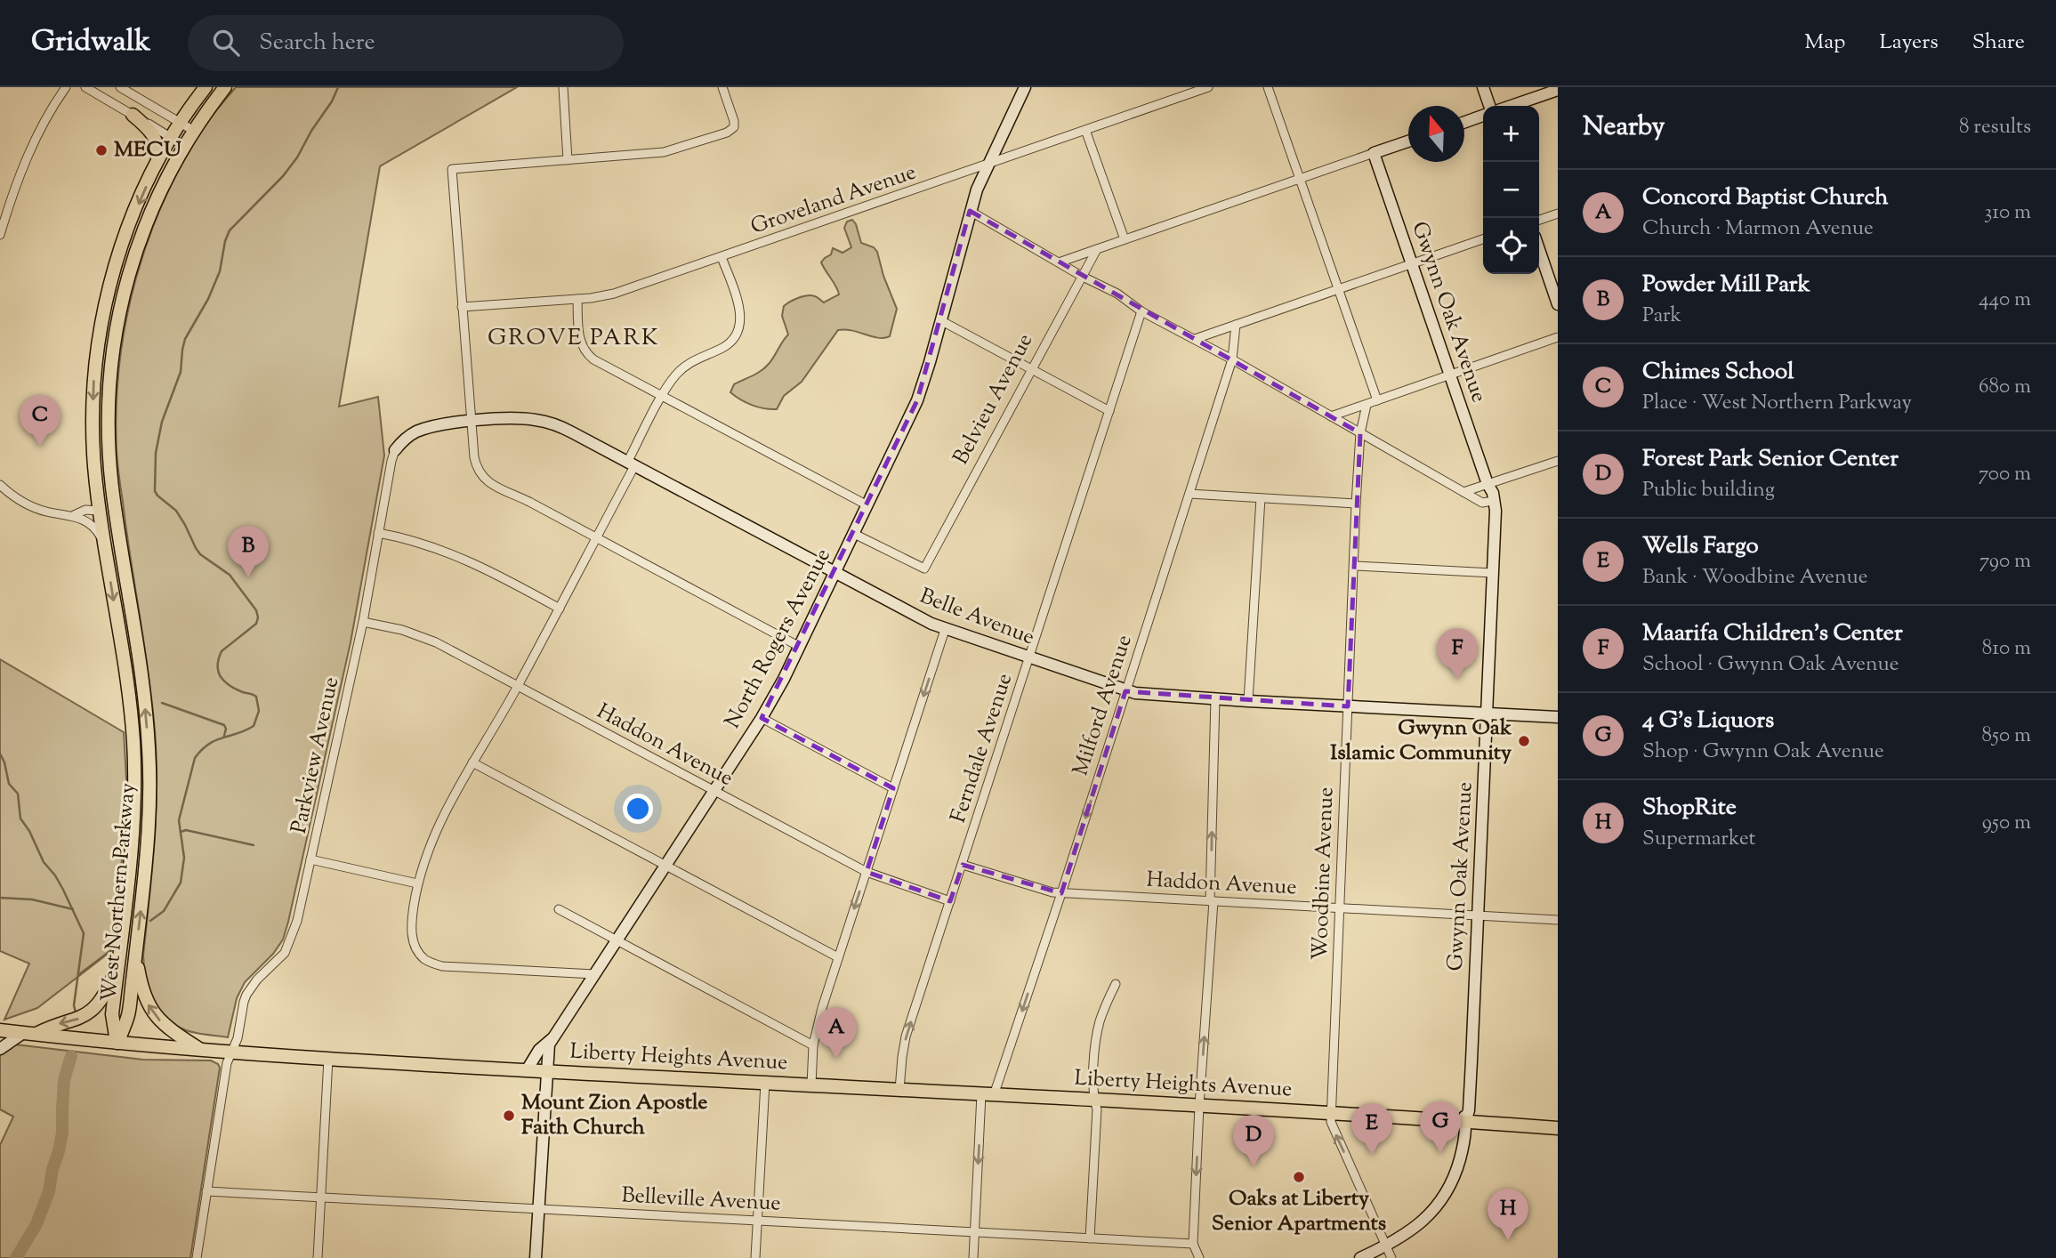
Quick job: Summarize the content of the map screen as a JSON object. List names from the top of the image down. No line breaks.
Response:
{"streets":{"main road":["West Northern Parkway","Liberty Heights Avenue"],"street":["Groveland Avenue","Gwynn Oak Avenue","Belvieu Avenue","Belle Avenue","North Rogers Avenue","Milford Avenue","Haddon Avenue","Ferndale Avenue","Parkview Avenue","Woodbine Avenue","Belleville Avenue"]},"crossings":[["Groveland Avenue","North Rogers Avenue"],["Gwynn Oak Avenue","Belle Avenue"],["Gwynn Oak Avenue","Haddon Avenue"],["Gwynn Oak Avenue","Woodbine Avenue"],["Gwynn Oak Avenue","Liberty Heights Avenue"],["Belvieu Avenue","North Rogers Avenue"],["Belle Avenue","North Rogers Avenue"],["Belle Avenue","Milford Avenue"],["Belle Avenue","Ferndale Avenue"],["Belle Avenue","Parkview Avenue"],["Belle Avenue","Woodbine Avenue"],["North Rogers Avenue","Haddon Avenue"],["North Rogers Avenue","Liberty Heights Avenue"],["North Rogers Avenue","Belleville Avenue"],["Milford Avenue","Haddon Avenue"],["Milford Avenue","Liberty Heights Avenue"],["Milford Avenue","Belleville Avenue"],["Haddon Avenue","Ferndale Avenue"],["Haddon Avenue","Parkview Avenue"],["Haddon Avenue","Woodbine Avenue"],["Ferndale Avenue","Liberty Heights Avenue"],["Parkview Avenue","Liberty Heights Avenue"],["Parkview Avenue","Belleville Avenue"],["Woodbine Avenue","Liberty Heights Avenue"],["West Northern Parkway","Liberty Heights Avenue"]],"one_way":["Milford Avenue"],"districts":["GROVE PARK"],"places":["MECU","Gwynn Oak Islamic Community","Mount Zion Apostle Faith Church","Oaks at Liberty Senior Apartments"],"north":"top","page":{"header":"Gridwalk","search":"Search here","nav":["Map","Layers","Share"],"heading":["Nearby","8 results"],"map_buttons":["+","−"],"list":[{"mark":"A","name":"Concord Baptist Church","note":"Church · Marmon Avenue","value":"310 m"},{"mark":"B","name":"Powder Mill Park","note":"Park","value":"440 m"},{"mark":"C","name":"Chimes School","note":"Place · West Northern Parkway","value":"680 m"},{"mark":"D","name":"Forest Park Senior Center","note":"Public building","value":"700 m"},{"mark":"E","name":"Wells Fargo","note":"Bank · Woodbine Avenue","value":"790 m"},{"mark":"F","name":"Maarifa Children's Center","note":"School · Gwynn Oak Avenue","value":"810 m"},{"mark":"G","name":"4 G's Liquors","note":"Shop · Gwynn Oak Avenue","value":"850 m"},{"mark":"H","name":"ShopRite","note":"Supermarket","value":"950 m"}],"pins":["C","B","F","A","G","E","D","H"]}}
